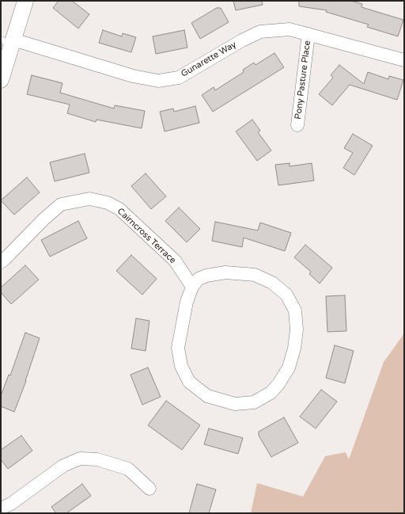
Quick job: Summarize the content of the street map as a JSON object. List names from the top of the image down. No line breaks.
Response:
{"streets":{"street":["Gunarette Way","Pony Pasture Place","Cairncross Terrace"]},"crossings":[["Gunarette Way","Pony Pasture Place"]]}
